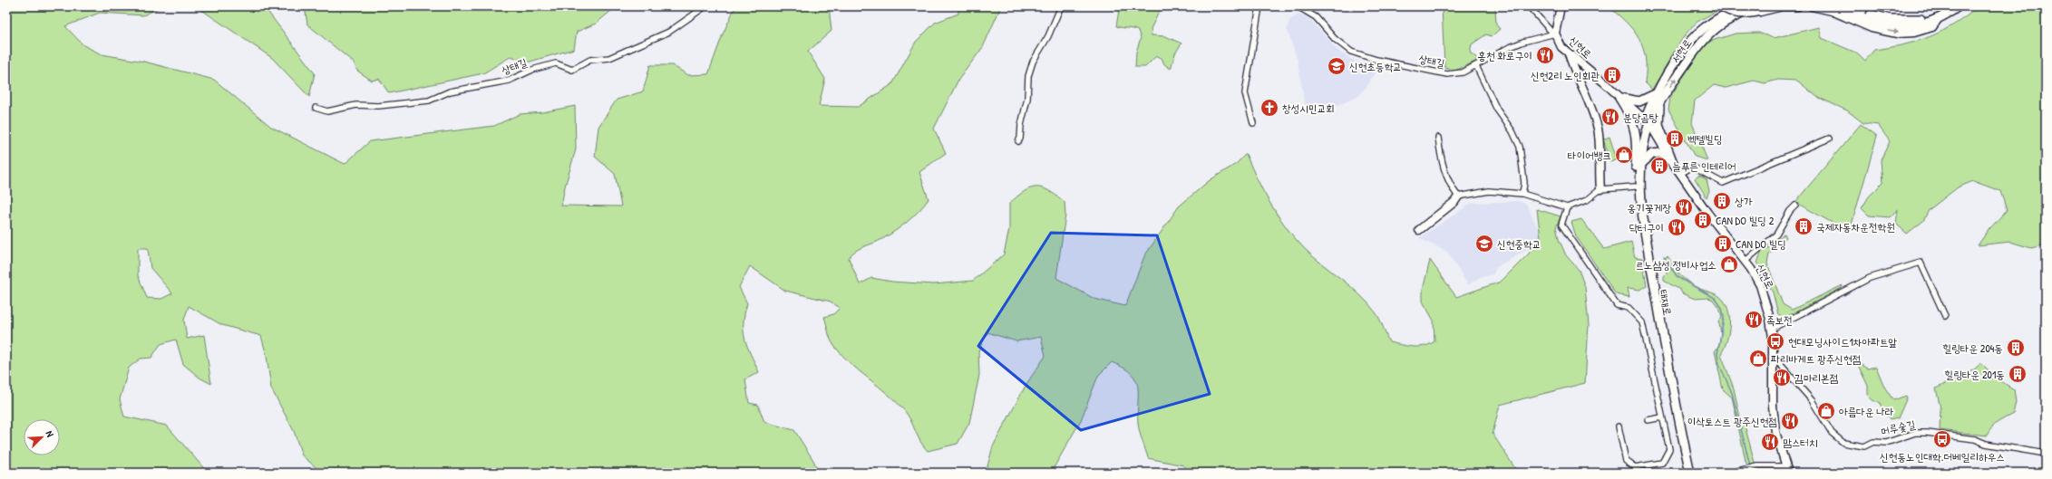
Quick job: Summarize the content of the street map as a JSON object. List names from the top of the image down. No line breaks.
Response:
{"streets":{"main road":["신현로","서현로","태재로"],"street":["상태길","머루숯길"]},"crossings":[["신현로","서현로"],["신현로","상태길"],["신현로","머루숯길"],["서현로","태재로"]],"places":{"restaurant":["홍천 화로구이","분당곰탕","옹기꽃게장","닥터구이","족보전","김마리본점","이삭토스트 광주신현점","맘스터치"],"school or university":["신현초등학교","신현중학교"],"building":["신현2리 노인회관","벡텔빌딩","늘푸른 인테리어","상가","CAN DO 빌딩 2","국제자동차운전학원","CAN DO 빌딩","힐링타운 204동","힐링타운 201동"],"church":["창성시민교회"],"shop":["타이어뱅크","르노삼성 정비사업소","파리바게뜨 광주신현점","아름다운 나라"],"bus stop":["현대모닝사이드1차아파트앞","신현동노인대학.더베일리하우스"]},"north":"top right"}
